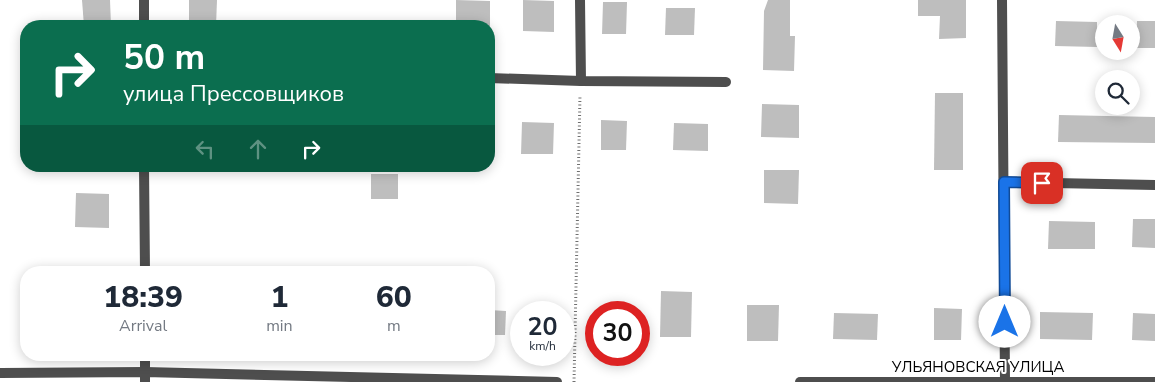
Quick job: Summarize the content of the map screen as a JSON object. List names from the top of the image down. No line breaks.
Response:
{"streets":{"street":["УЛЬЯНОВСКАЯ УЛИЦА"]},"north":"bottom","page":{"turn":["50 m","улица Прессовщиков"],"eta":["18:39","Arrival","1","min","60","m"],"speed":"20 km/h","limit":"30"}}
